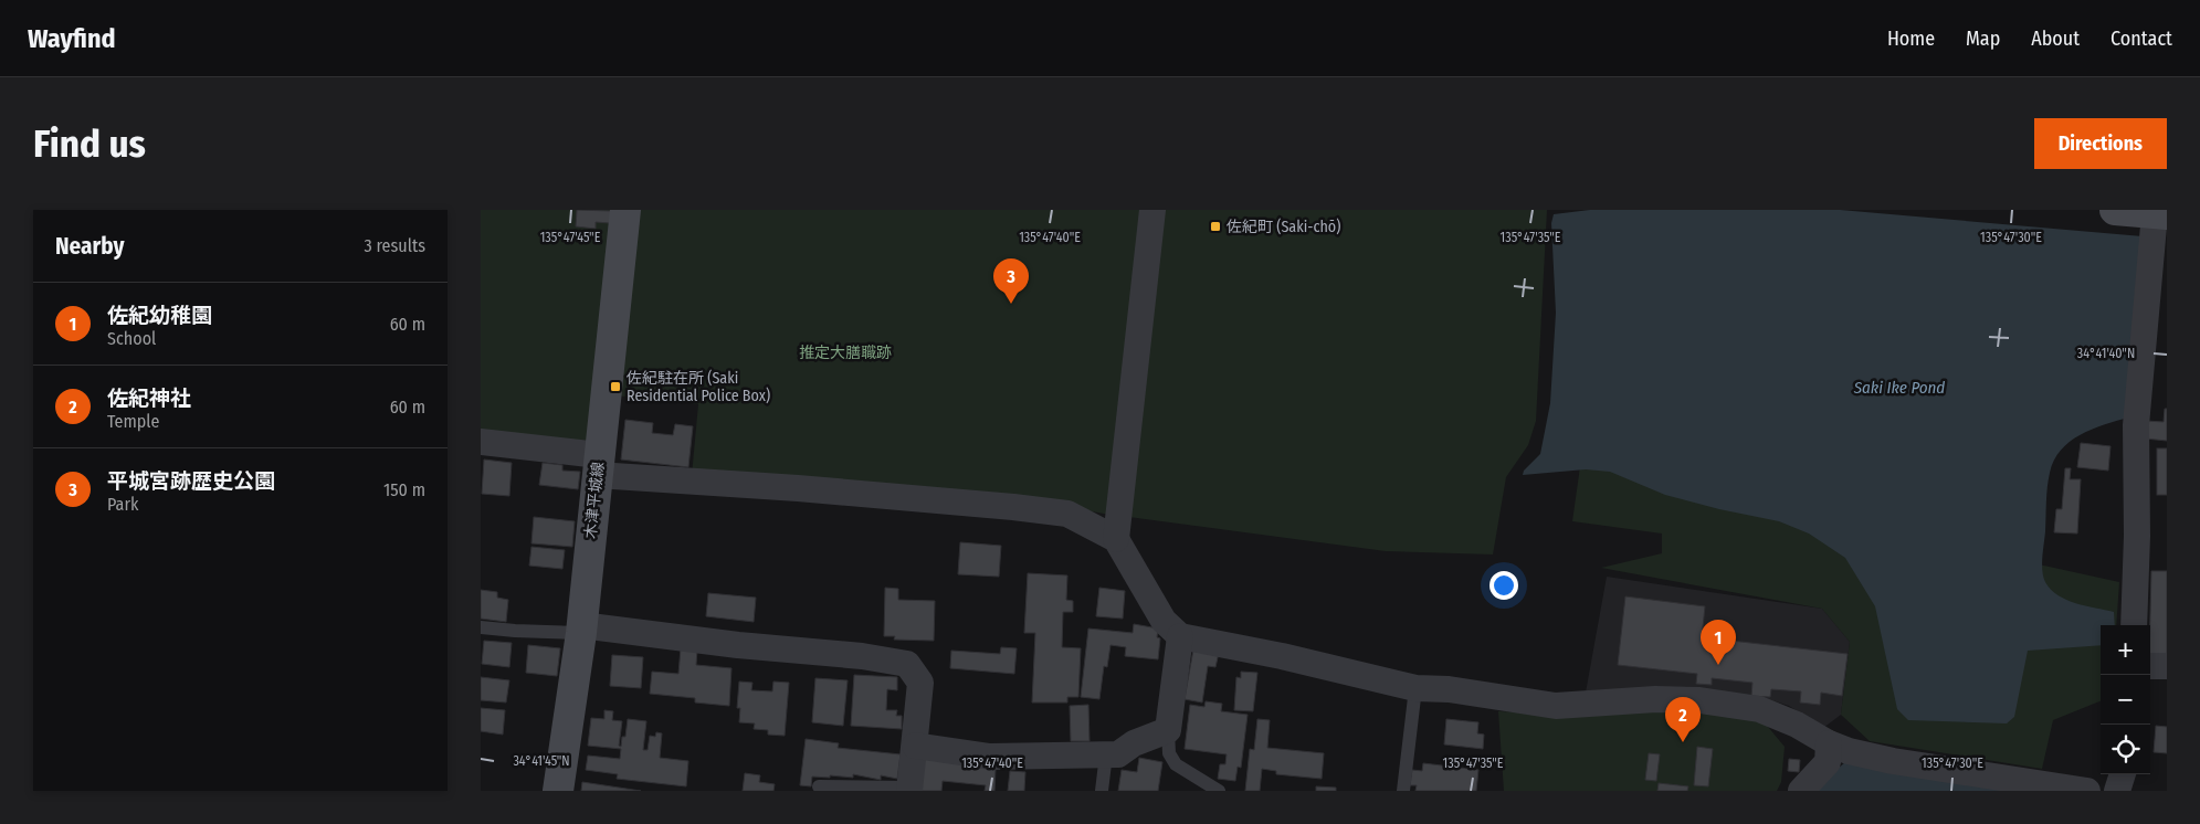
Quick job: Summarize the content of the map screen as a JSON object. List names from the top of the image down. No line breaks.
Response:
{"streets":{"main road":["木津平城線"]},"water":["Saki Ike Pond"],"parks":["推定大膳職跡"],"places":{"transit":["佐紀町 (Saki-chō)","佐紀駐在所 (Saki Residential Police Box)"]},"page":{"header":"Wayfind","nav":["Home","Map","About","Contact"],"buttons":"Directions","title":"Find us","heading":["Nearby","3 results"],"pins":["3","1","2"],"list":[{"mark":"1","name":"佐紀幼稚園","note":"School","value":"60 m"},{"mark":"2","name":"佐紀神社","note":"Temple","value":"60 m"},{"mark":"3","name":"平城宮跡歴史公園","note":"Park","value":"150 m"}],"map_buttons":["+","−"]},"coordinates":["135°47'45\"E","135°47'40\"E","135°47'35\"E","135°47'30\"E","34°41'40\"N","34°41'45\"N"]}
